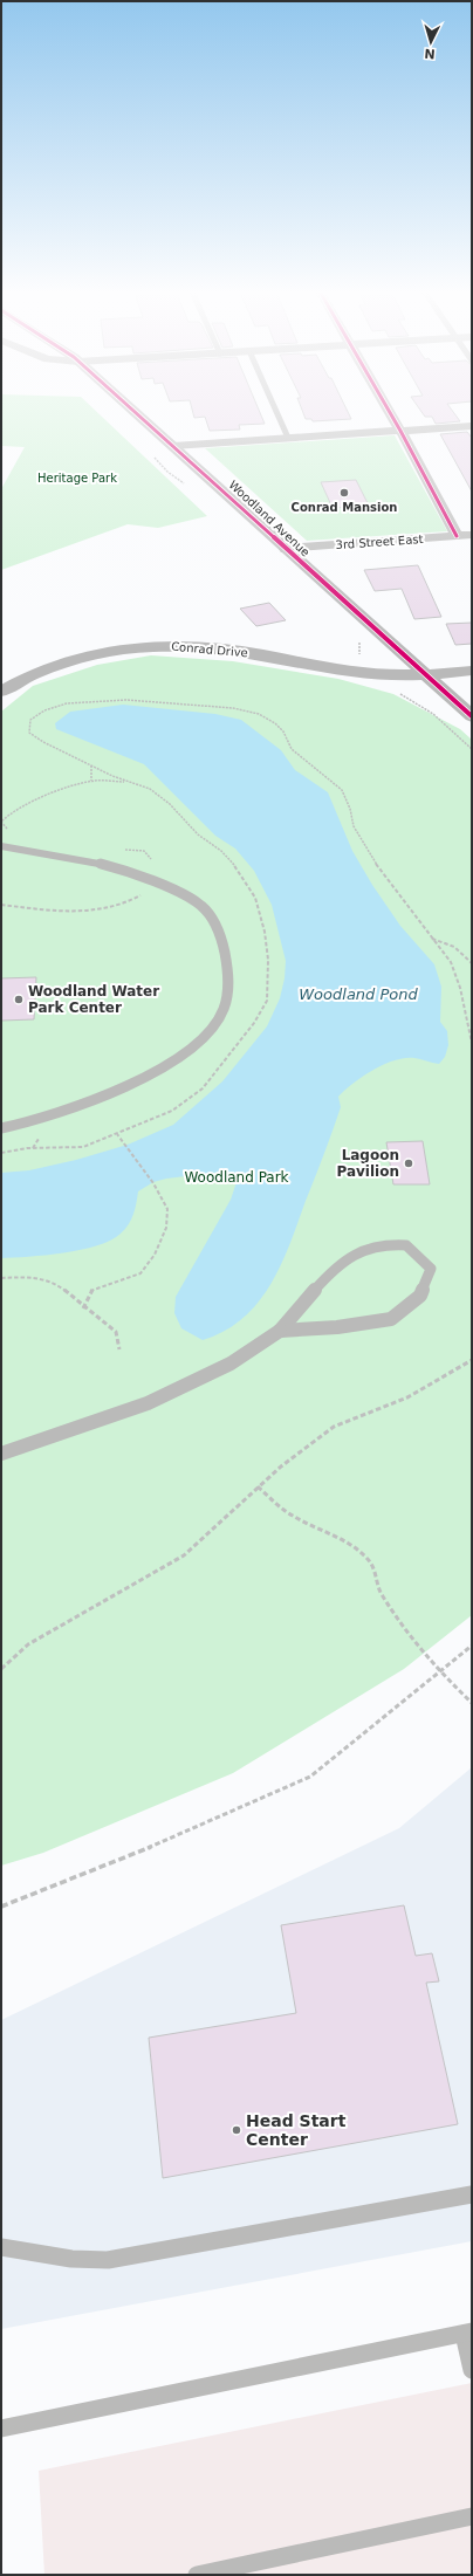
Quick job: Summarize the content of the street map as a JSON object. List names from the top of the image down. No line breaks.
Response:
{"streets":{"street":["Woodland Avenue","3rd Street East","Conrad Drive"]},"crossings":[["Woodland Avenue","3rd Street East"],["Woodland Avenue","Conrad Drive"]],"water":["Woodland Pond"],"parks":["Heritage Park","Woodland Park"],"places":["Conrad Mansion","Woodland Water Park Center","Lagoon Pavilion","Head Start Center"],"north":"bottom"}
